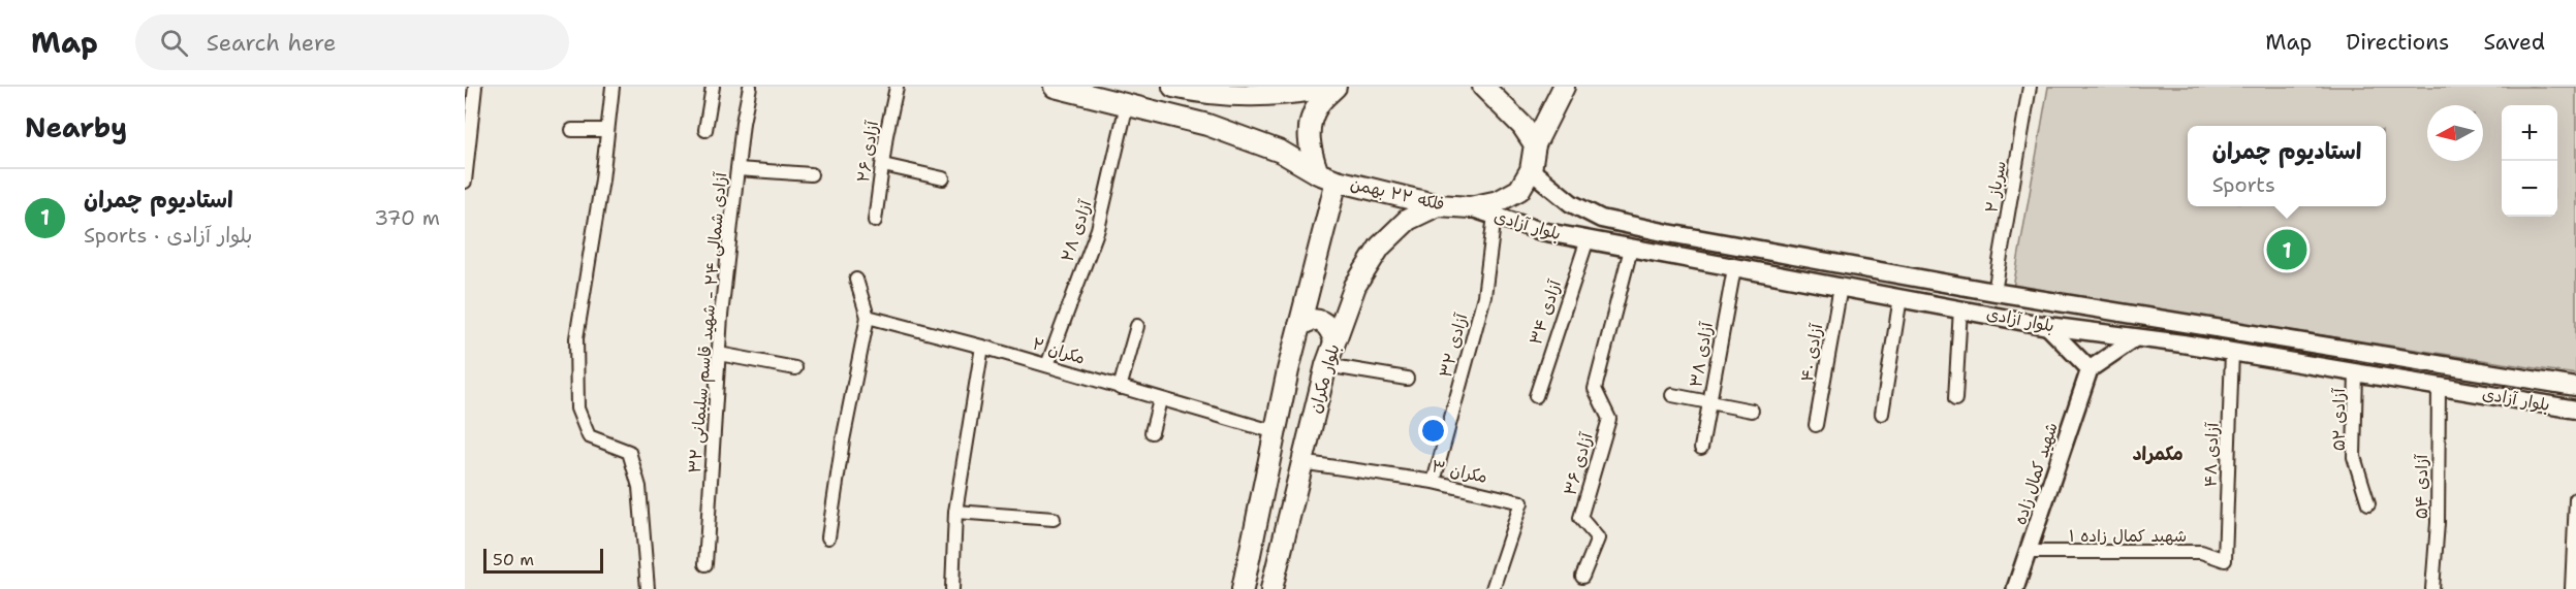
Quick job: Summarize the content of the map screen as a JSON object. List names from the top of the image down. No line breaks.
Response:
{"streets":{"main road":["فلکه ۲۲ بهمن","بلوار آزادی","بلوار مکران"],"street":["آزادی ۲۶","سرباز ۲","آزادی ۲۸","آزادی ۳۴","آزادی شمالی ۲۴ - شهید قاسم سلیمانی ۳۲","آزادی ۳۲","مکران ۲","آزادی ۴۰","آزادی ۳۸","آزادی ۵۲","آزادی ۴۸","آزادی ۳۶","مکران ۳","شهید کمال زاده","آزادی ۵۴","شهید کمال زاده ۱"]},"crossings":[["سرباز ۲","بلوار آزادی"],["فلکه ۲۲ بهمن","بلوار آزادی"],["فلکه ۲۲ بهمن","آزادی ۲۸"],["فلکه ۲۲ بهمن","بلوار مکران"],["بلوار آزادی","آزادی ۳۴"],["بلوار آزادی","آزادی ۳۲"],["بلوار آزادی","آزادی ۴۰"],["بلوار آزادی","آزادی ۳۸"],["بلوار آزادی","آزادی ۵۲"],["بلوار آزادی","آزادی ۴۸"],["بلوار آزادی","آزادی ۳۶"],["بلوار آزادی","آزادی ۵۴"],["آزادی ۲۸","مکران ۲"],["آزادی ۳۲","مکران ۳"],["مکران ۲","بلوار مکران"],["بلوار مکران","مکران ۳"],["آزادی ۴۸","شهید کمال زاده ۱"],["شهید کمال زاده","شهید کمال زاده ۱"]],"districts":["مکمراد"],"scale_bar":"50 m","north":"left","page":{"header":"Map","search":"Search here","nav":["Map","Directions","Saved"],"heading":"Nearby","map_buttons":["+","−"],"popup":["استادیوم چمران","Sports"],"list":[{"mark":"1","name":"استادیوم چمران","note":"Sports · بلوار آزادی","value":"370 m"}],"pins":"1","scale":"50 m"}}
